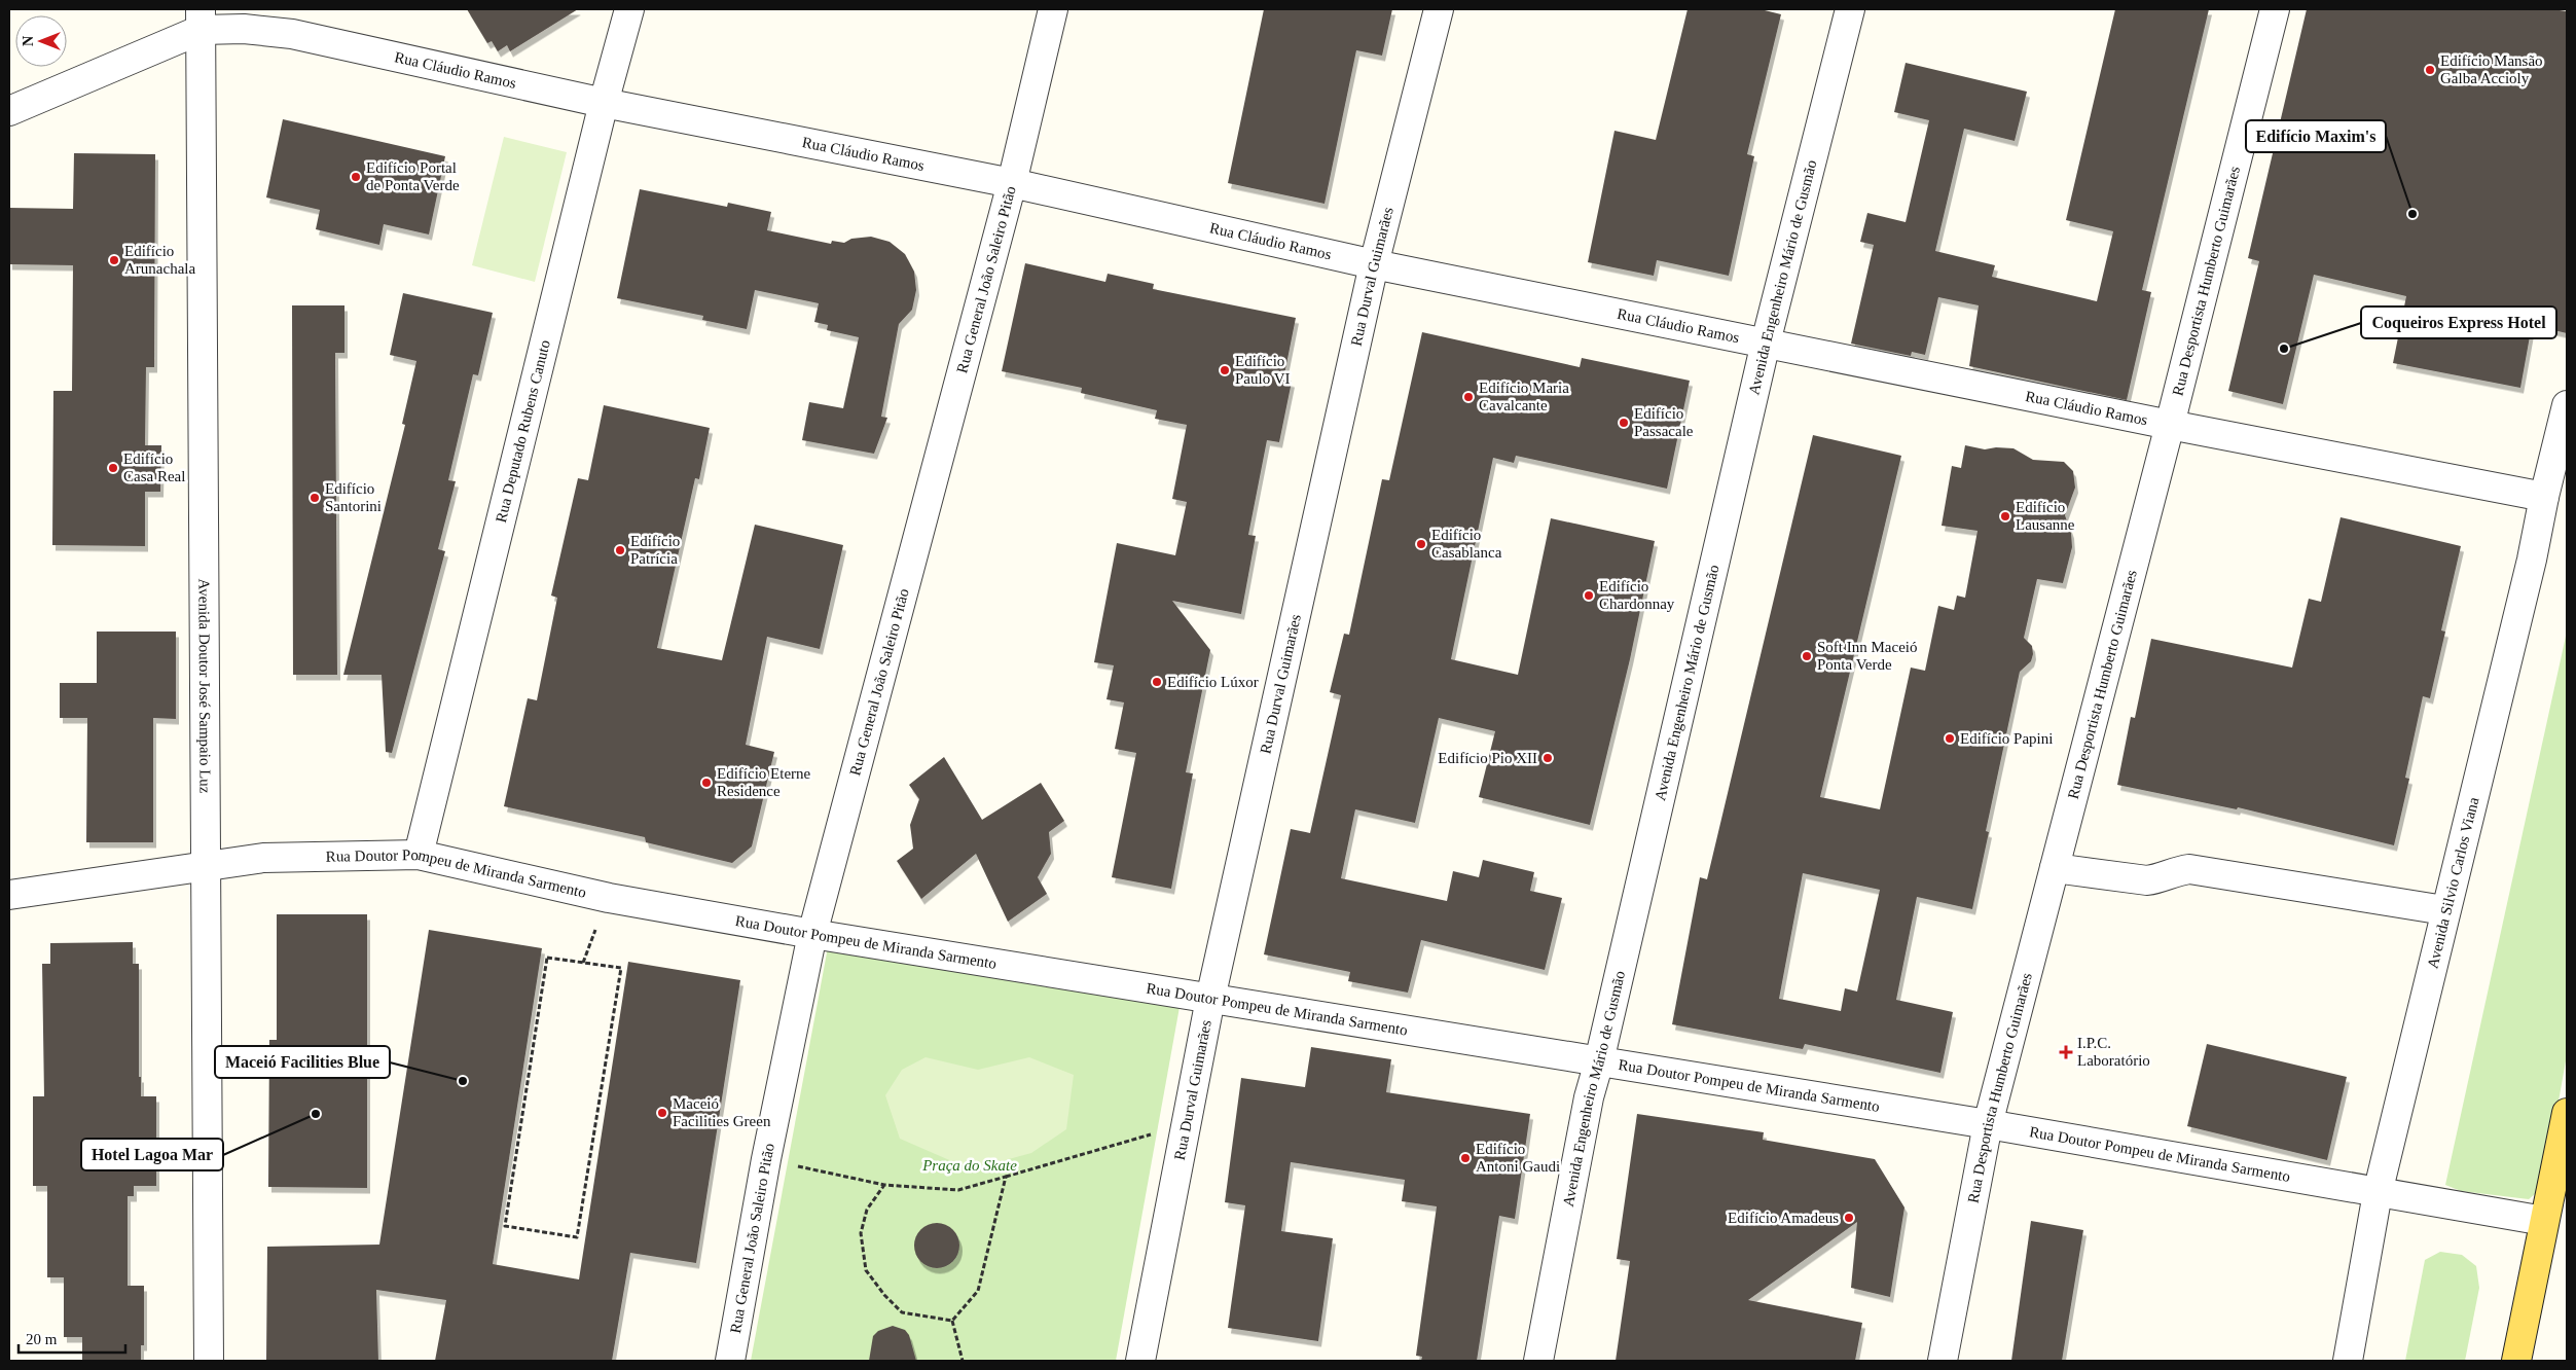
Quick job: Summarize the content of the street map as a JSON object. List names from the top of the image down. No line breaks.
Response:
{"streets":{"street":["Rua Cláudio Ramos","Rua Durval Guimarães","Avenida Engenheiro Mário de Gusmão","Rua General João Saleiro Pitão","Rua Desportista Humberto Guimarães","Rua Deputado Rubens Canuto","Avenida Doutor José Sampaio Luz","Rua Doutor Pompeu de Miranda Sarmento","Avenida Silvio Carlos Viana"]},"crossings":[["Rua Cláudio Ramos","Rua Durval Guimarães"],["Rua Cláudio Ramos","Avenida Engenheiro Mário de Gusmão"],["Rua Cláudio Ramos","Rua General João Saleiro Pitão"],["Rua Cláudio Ramos","Rua Desportista Humberto Guimarães"],["Rua Cláudio Ramos","Rua Deputado Rubens Canuto"],["Rua Cláudio Ramos","Avenida Doutor José Sampaio Luz"],["Rua Cláudio Ramos","Avenida Silvio Carlos Viana"],["Rua Durval Guimarães","Rua Doutor Pompeu de Miranda Sarmento"],["Avenida Engenheiro Mário de Gusmão","Rua Doutor Pompeu de Miranda Sarmento"],["Rua General João Saleiro Pitão","Rua Doutor Pompeu de Miranda Sarmento"],["Rua Desportista Humberto Guimarães","Rua Doutor Pompeu de Miranda Sarmento"],["Rua Deputado Rubens Canuto","Rua Doutor Pompeu de Miranda Sarmento"],["Avenida Doutor José Sampaio Luz","Rua Doutor Pompeu de Miranda Sarmento"],["Rua Doutor Pompeu de Miranda Sarmento","Avenida Silvio Carlos Viana"]],"parks":["Praça do Skate"],"places":{"other":["Edifício Mansão Galba Accioly","Edifício Portal de Ponta Verde","Edifício Maxim's","Edifício Arunachala","Coqueiros Express Hotel","Edifício Paulo VI","Edifício Maria Cavalcante","Edifício Passacale","Edifício Casa Real","Edifício Santorini","Edifício Lausanne","Edifício Casablanca","Edifício Patrícia","Edifício Chardonnay","Soft Inn Maceió Ponta Verde","Edifício Lúxor","Edifício Papini","Edifício Pio XII","Edifício Eterne Residence","Maceió Facilities Blue","Maceió Facilities Green","Hotel Lagoa Mar","Edifício Antoni Gaudi","Edifício Amadeus"],"health":["I.P.C. Laboratório"]},"scale_bar":"20 m","north":"left"}
